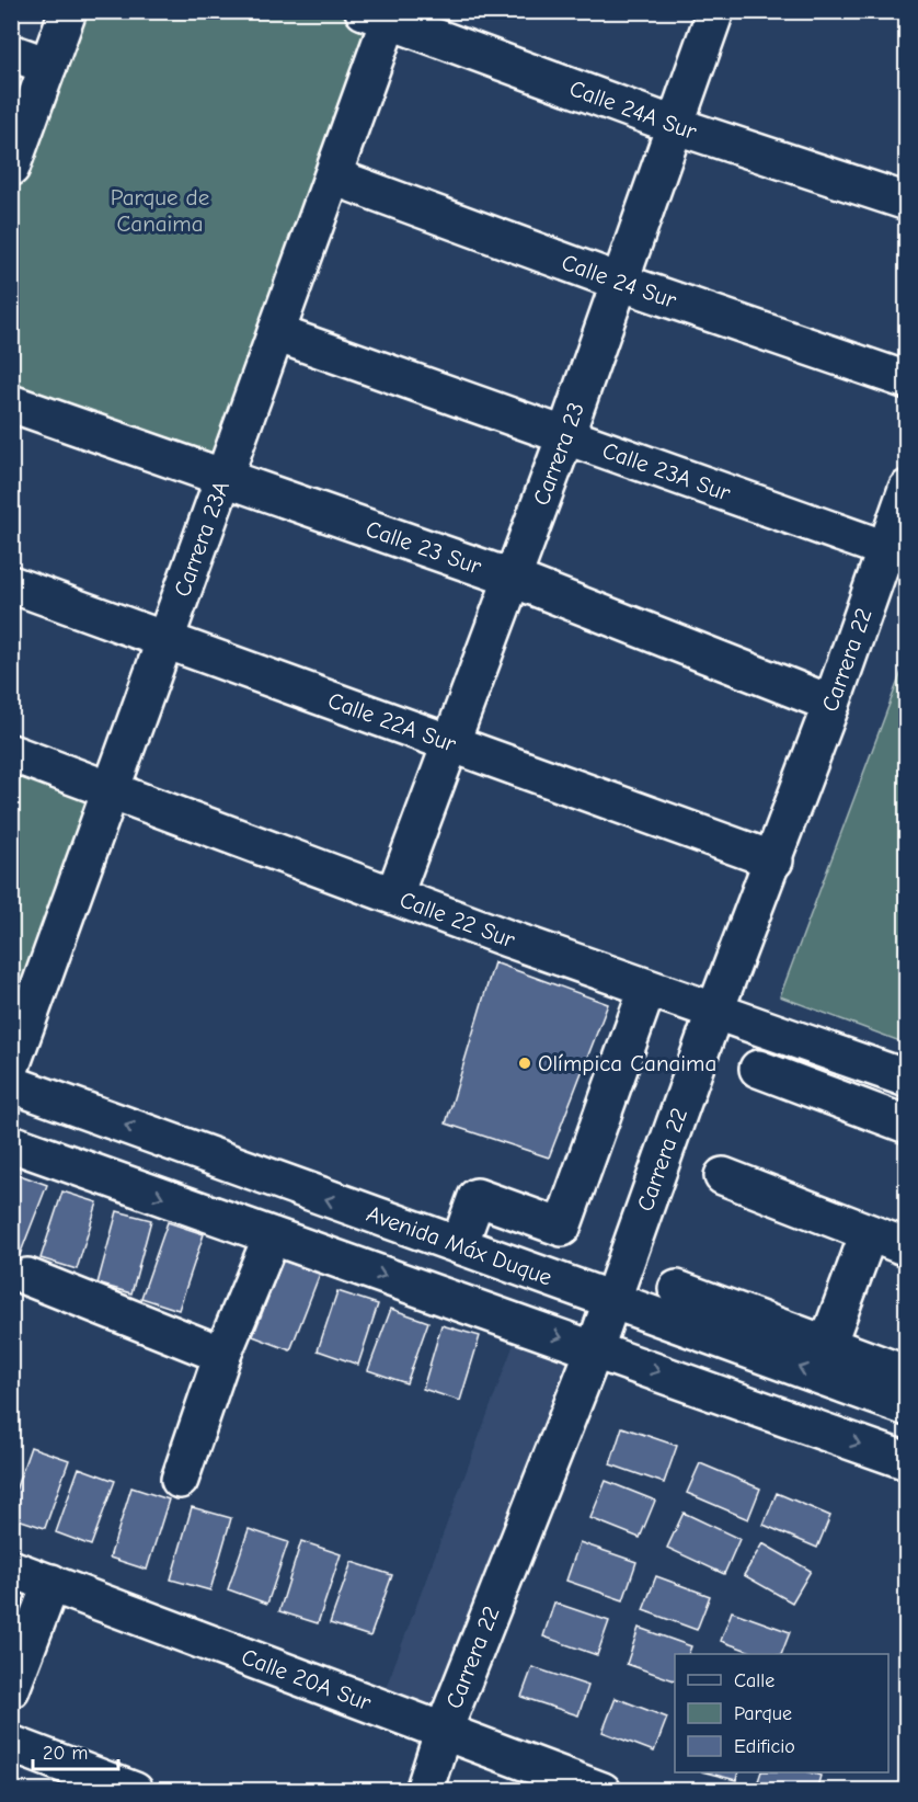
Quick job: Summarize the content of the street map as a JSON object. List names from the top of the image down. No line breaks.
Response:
{"streets":{"street":["Calle 24A Sur","Calle 24 Sur","Carrera 23","Calle 23A Sur","Carrera 23A","Calle 23 Sur","Carrera 22","Calle 22A Sur","Calle 22 Sur","Avenida Máx Duque","Calle 20A Sur"]},"crossings":[["Calle 24A Sur","Carrera 23"],["Calle 24A Sur","Carrera 23A"],["Calle 24 Sur","Carrera 23"],["Calle 24 Sur","Carrera 23A"],["Carrera 23","Calle 23A Sur"],["Carrera 23","Calle 23 Sur"],["Carrera 23","Calle 22A Sur"],["Carrera 23","Calle 22 Sur"],["Calle 23A Sur","Carrera 23A"],["Calle 23A Sur","Carrera 22"],["Carrera 23A","Calle 23 Sur"],["Carrera 23A","Calle 22A Sur"],["Carrera 23A","Calle 22 Sur"],["Calle 23 Sur","Carrera 22"],["Carrera 22","Calle 22A Sur"],["Carrera 22","Calle 22 Sur"],["Carrera 22","Avenida Máx Duque"],["Carrera 22","Calle 20A Sur"]],"parks":["Parque de Canaima"],"places":["Olímpica Canaima"],"legend":["Calle","Parque","Edificio"],"scale_bar":"20 m"}
